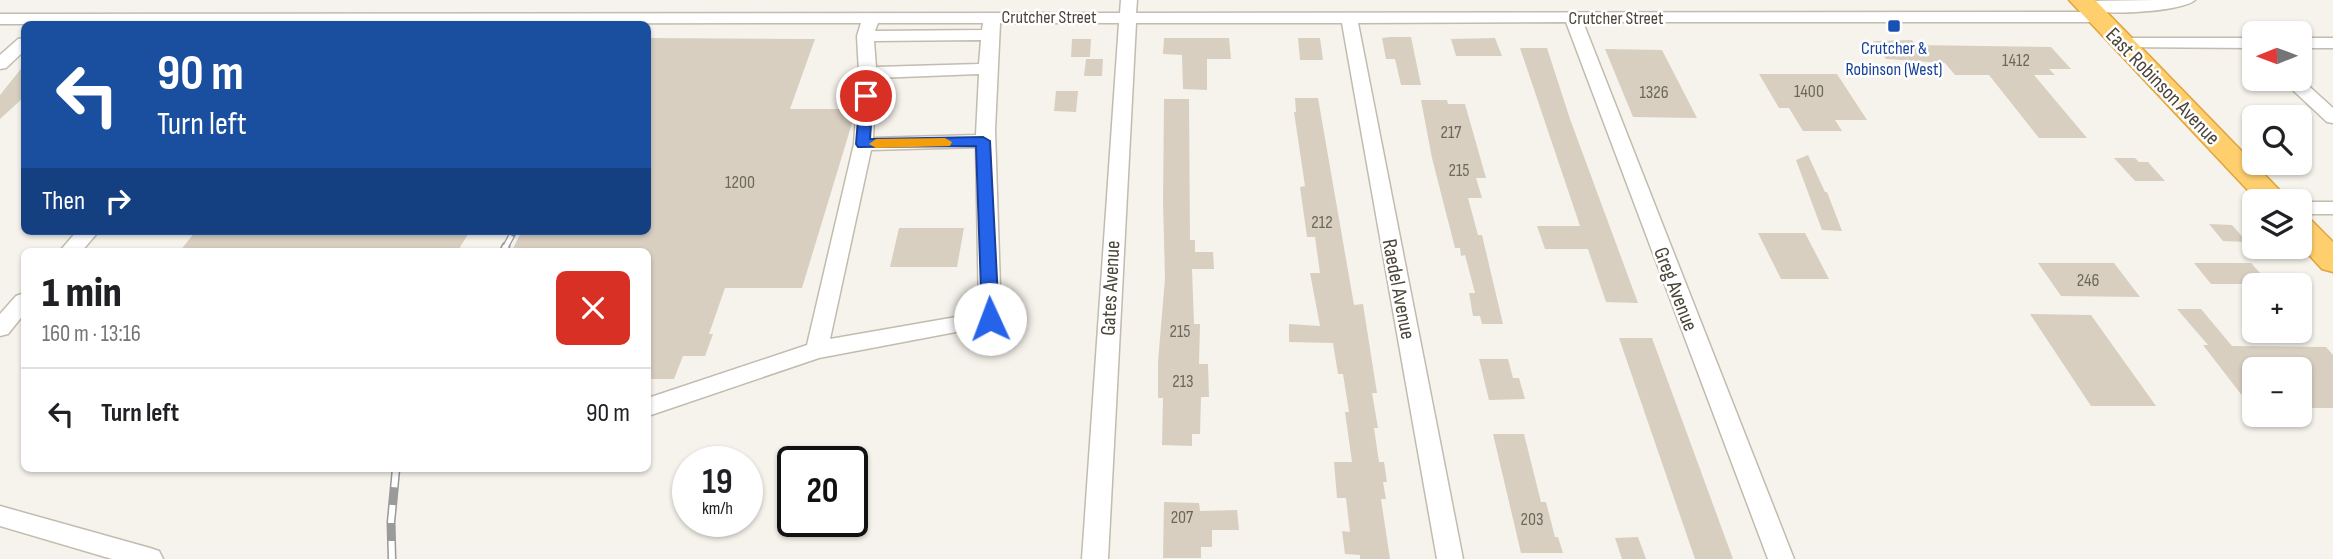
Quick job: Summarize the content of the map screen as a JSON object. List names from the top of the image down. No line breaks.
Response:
{"streets":{"highway":["East Robinson Avenue"],"street":["Crutcher Street","Gates Avenue","Raedel Avenue","Greg Avenue"]},"crossings":[["Crutcher Street","East Robinson Avenue"],["Crutcher Street","Gates Avenue"],["Crutcher Street","Raedel Avenue"],["Crutcher Street","Greg Avenue"]],"places":{"transit":["Crutcher & Robinson (West)"]},"house_numbers":["1412","1400","1326","217","215","1200","212","246","215","213","207","203"],"north":"left","page":{"map_buttons":["+","−"],"turn":["90 m","Turn left"],"then":"Then","heading":["1 min","160 m · 13:16"],"list":[{"name":"Turn left","value":"90 m"}],"speed":"19 km/h","limit":"20"}}
